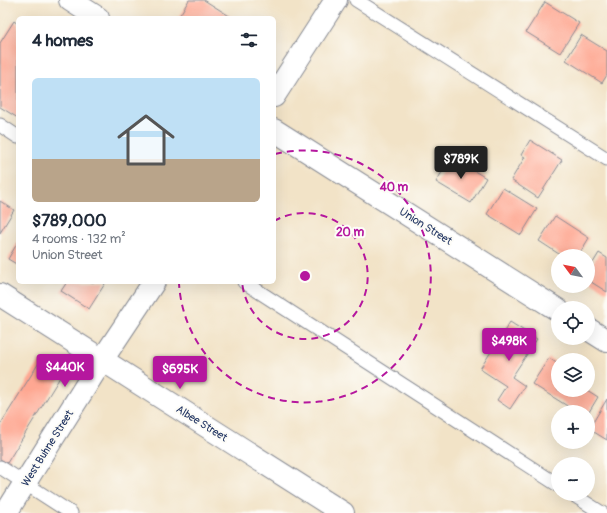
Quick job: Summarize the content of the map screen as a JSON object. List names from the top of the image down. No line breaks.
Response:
{"streets":{"street":["Union Street","Albee Street","West Buhne Street"]},"crossings":[["Albee Street","West Buhne Street"]],"north":"top left","page":{"heading":"4 homes","list":[{"name":"$789,000","note":"4 rooms · 132 m² · Union Street"}],"price":["$789K","$498K","$440K","$695K"],"map_buttons":["+","−"]},"rings":["40 m","20 m"]}
